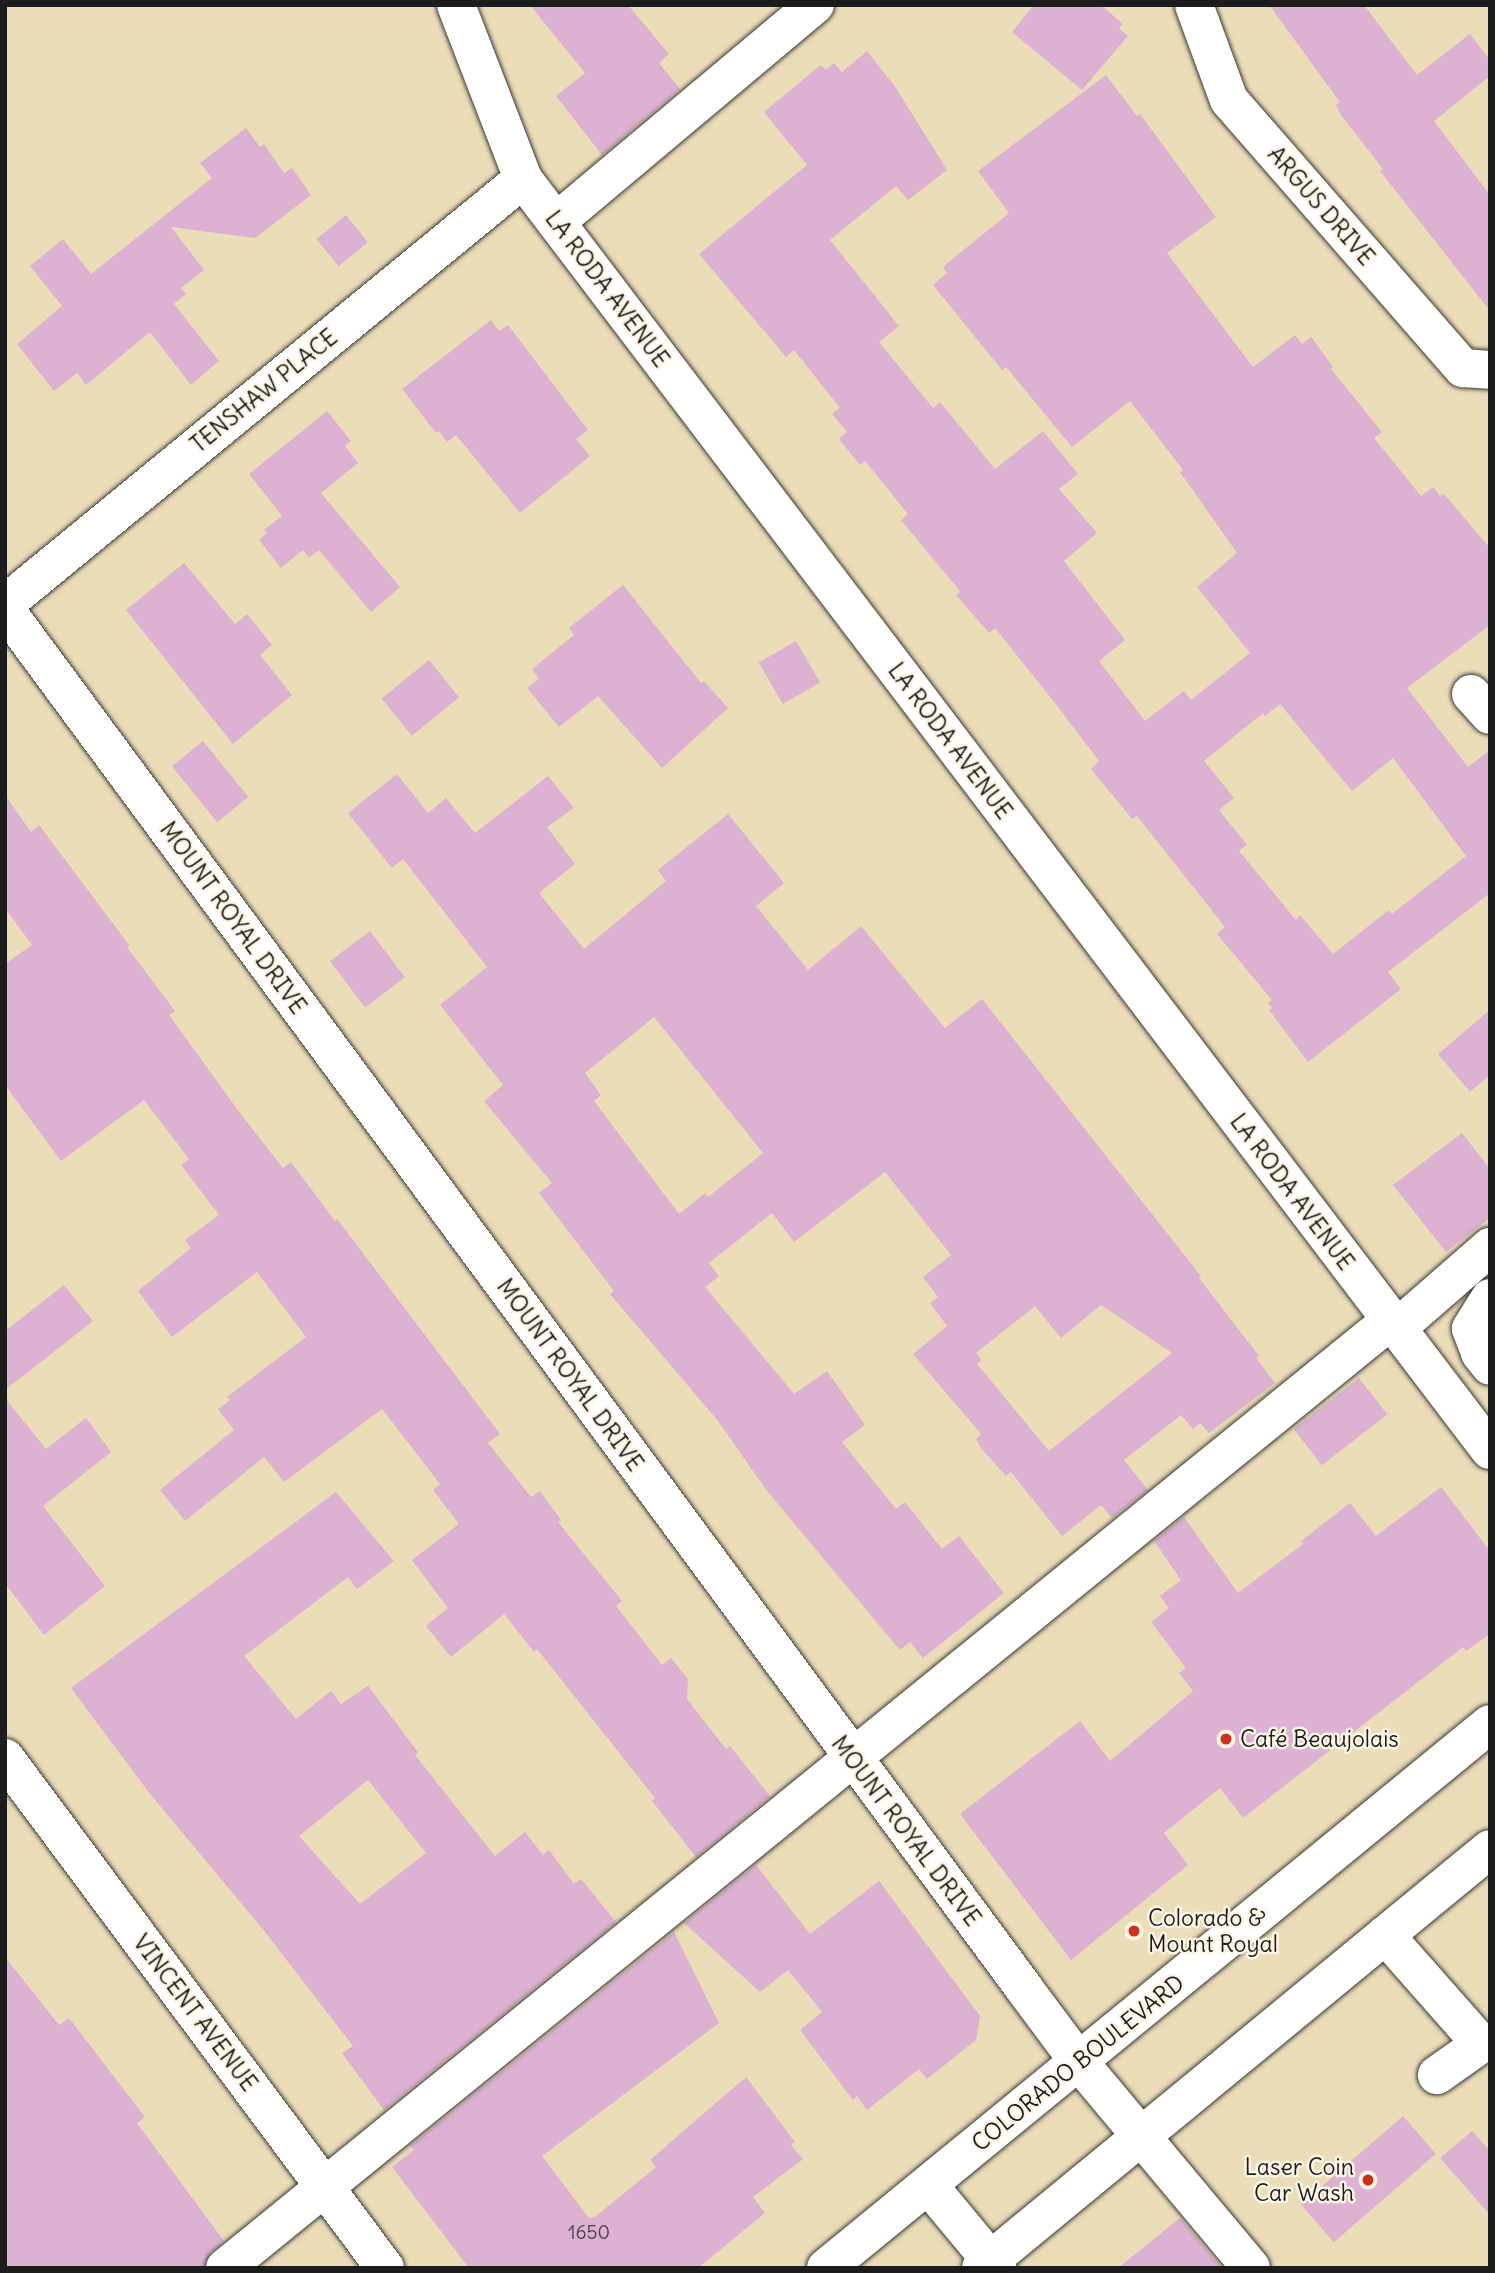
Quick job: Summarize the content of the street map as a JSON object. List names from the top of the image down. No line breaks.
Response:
{"streets":{"street":["ARGUS DRIVE","LA RODA AVENUE","TENSHAW PLACE","MOUNT ROYAL DRIVE","VINCENT AVENUE","COLORADO BOULEVARD"]},"crossings":[["LA RODA AVENUE","TENSHAW PLACE"],["TENSHAW PLACE","MOUNT ROYAL DRIVE"],["MOUNT ROYAL DRIVE","COLORADO BOULEVARD"]],"places":["Café Beaujolais","Colorado & Mount Royal","Laser Coin Car Wash"],"house_numbers":["1650"]}
